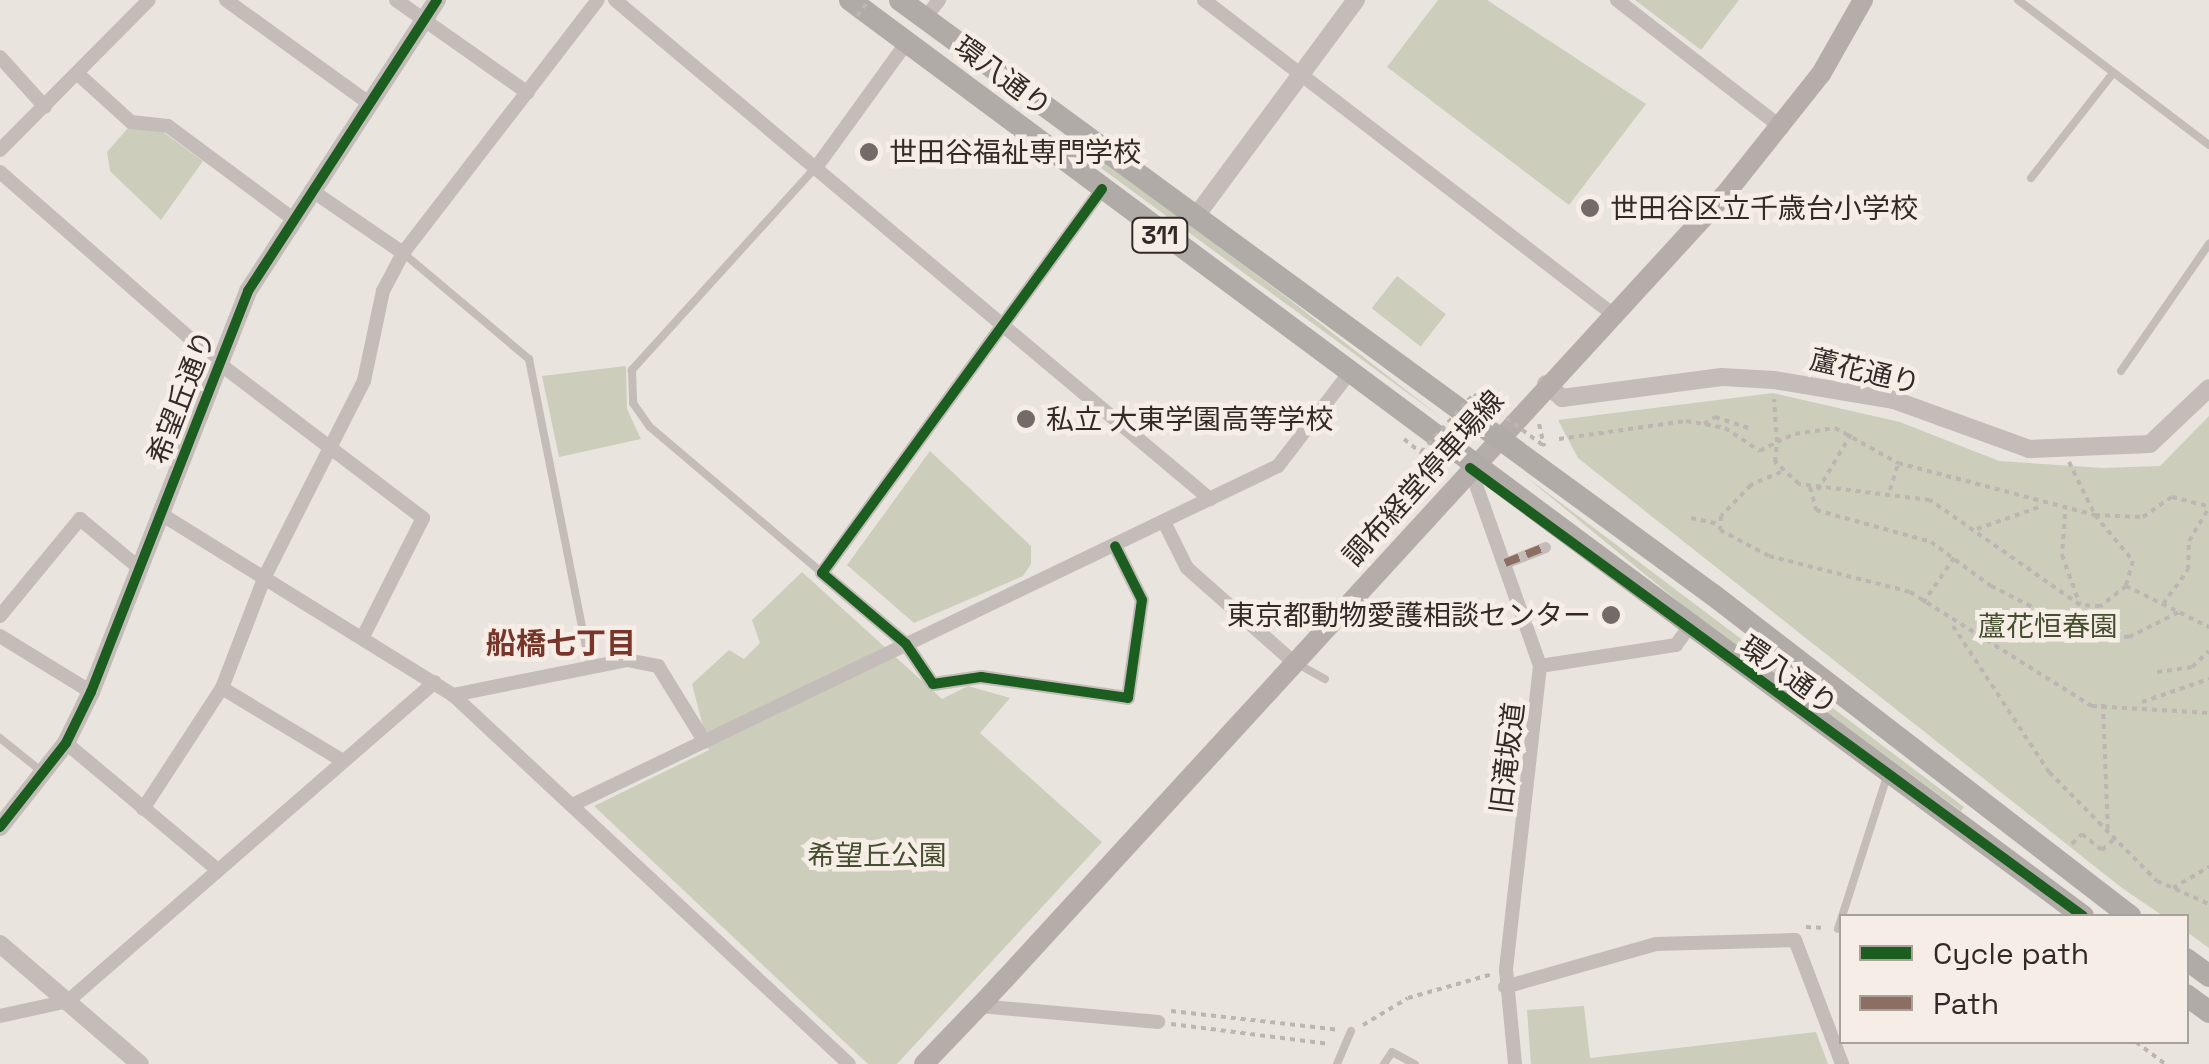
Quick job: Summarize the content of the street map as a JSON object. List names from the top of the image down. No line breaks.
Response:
{"streets":{"main road":["環八通り","311","調布経堂停車場線"],"street":["蘆花通り","希望丘通り","旧滝坂道"]},"crossings":[["環八通り","調布経堂停車場線"],["環八通り","旧滝坂道"],["蘆花通り","調布経堂停車場線"],["調布経堂停車場線","旧滝坂道"]],"districts":["船橋七丁目"],"parks":["蘆花恒春園","希望丘公園"],"places":["世田谷福祉専門学校","世田谷区立千歳台小学校","私立 大東学園高等学校","東京都動物愛護相談センター"],"legend":["Cycle path","Path"]}
